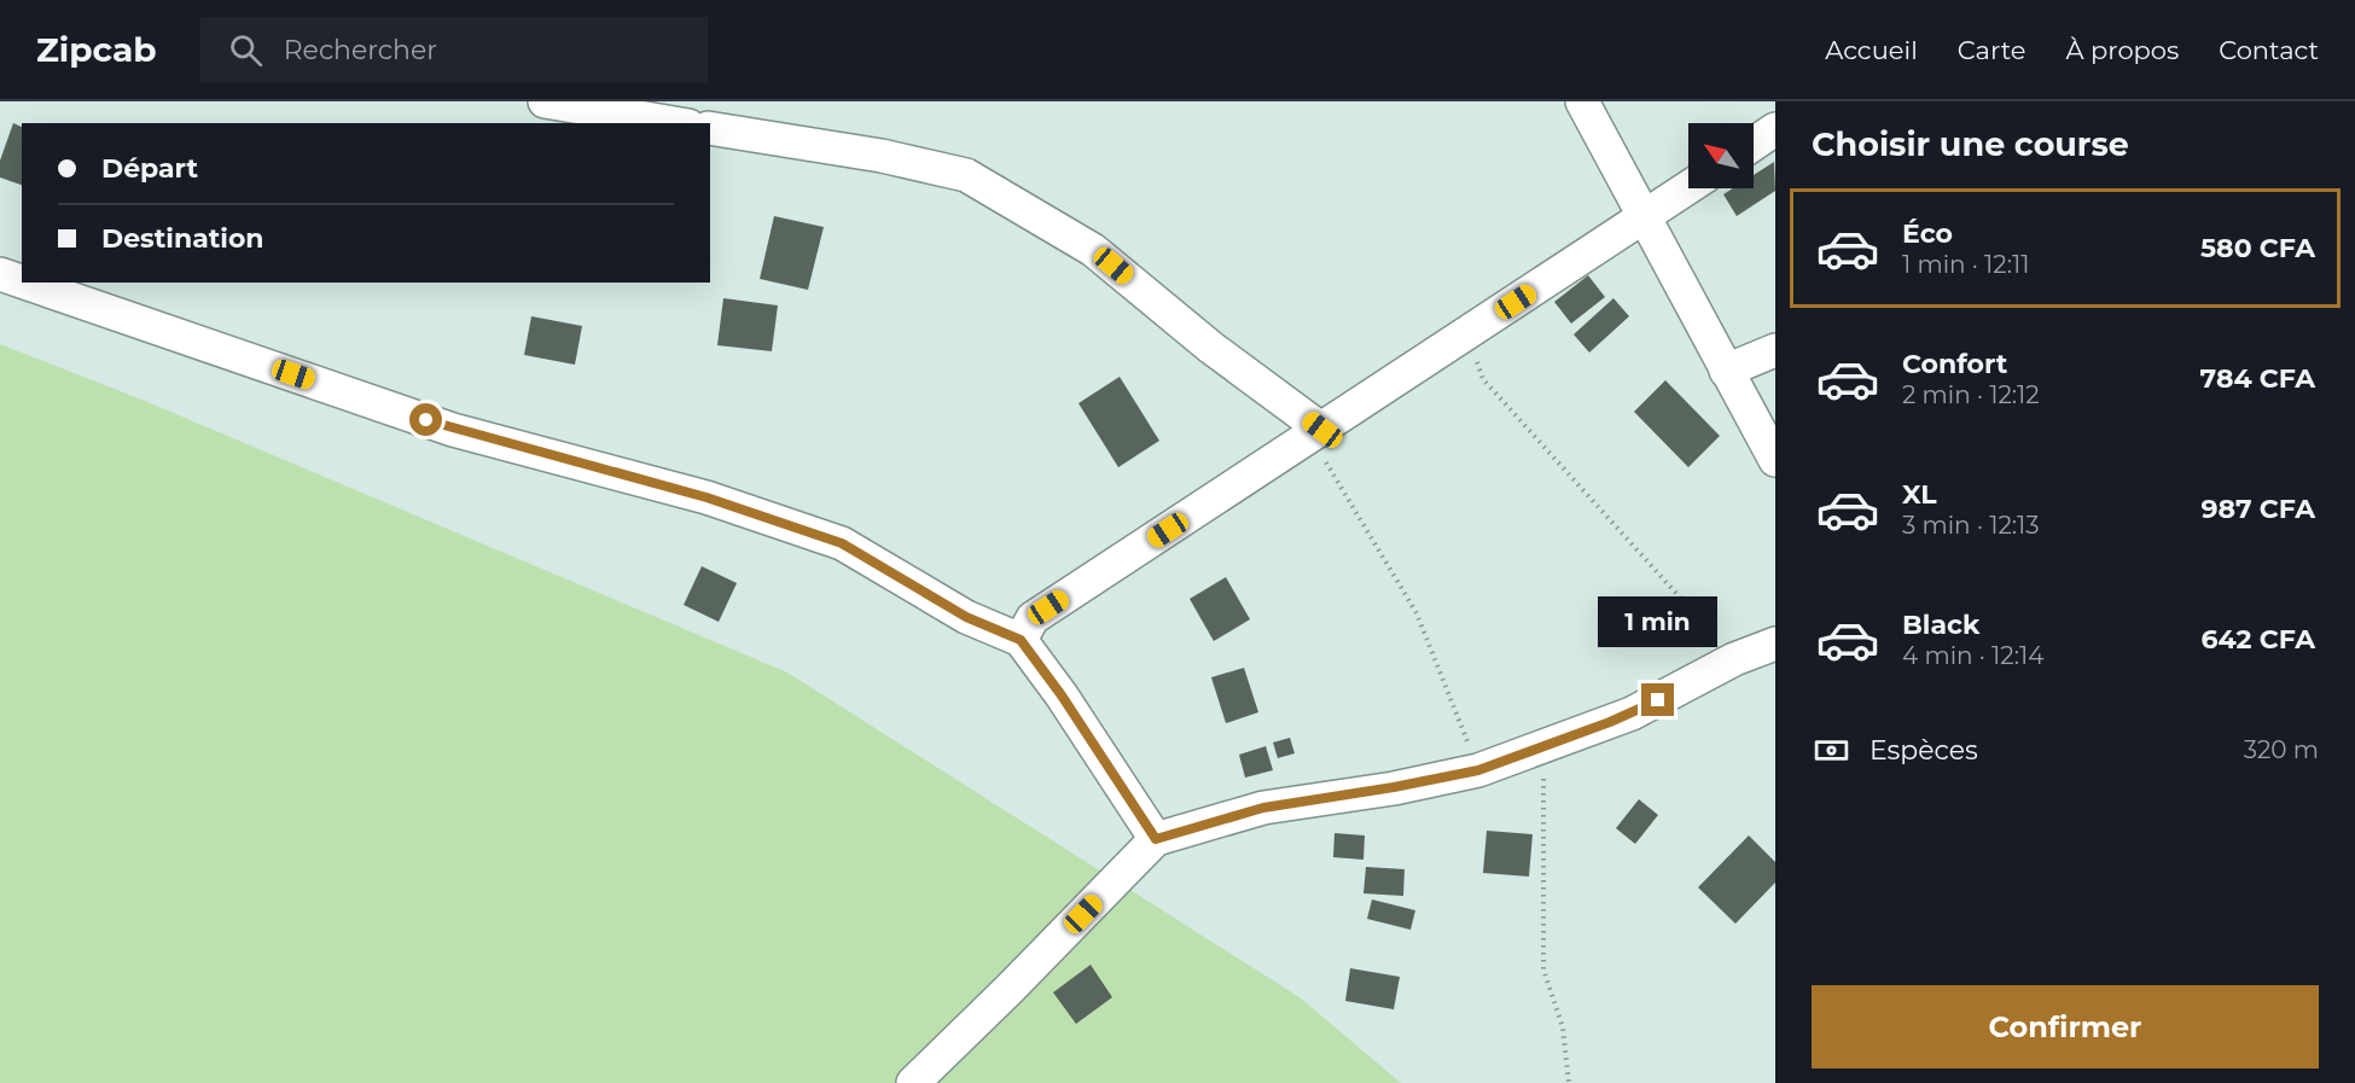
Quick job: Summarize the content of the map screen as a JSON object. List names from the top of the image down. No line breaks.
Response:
{"north":"top left","page":{"header":"Zipcab","search":"Rechercher","nav":["Accueil","Carte","À propos","Contact"],"heading":"Choisir une course","banner":["Départ","Destination"],"list":[{"name":"Éco","note":"1 min · 12:11","value":"580 CFA"},{"name":"Confort","note":"2 min · 12:12","value":"784 CFA"},{"name":"XL","note":"3 min · 12:13","value":"987 CFA"},{"name":"Black","note":"4 min · 12:14","value":"642 CFA"}],"bubble":"1 min","pay":["Espèces","320 m"],"buttons":"Confirmer"}}
